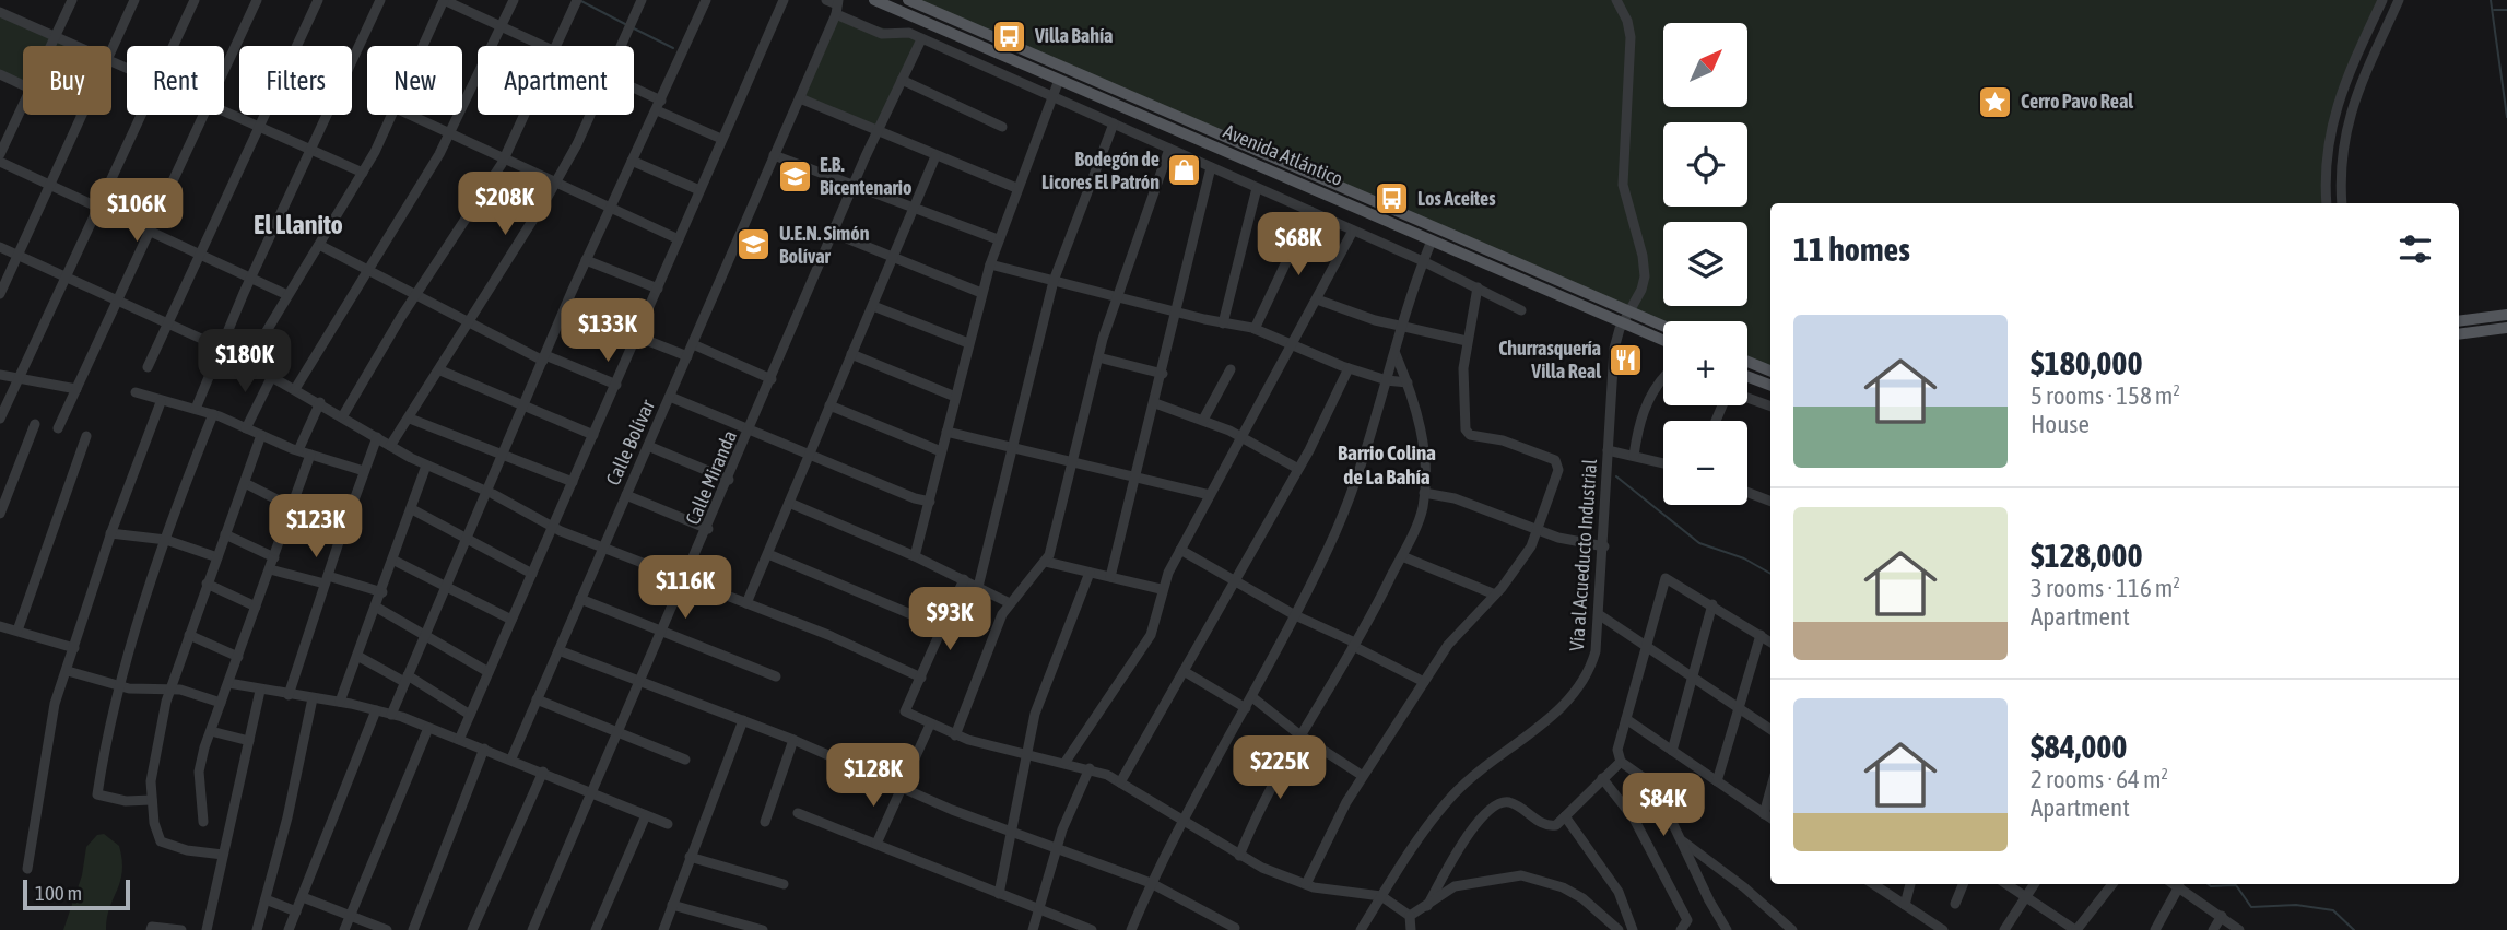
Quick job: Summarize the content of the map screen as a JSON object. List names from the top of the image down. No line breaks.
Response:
{"streets":{"main road":["Avenida Atlántico"],"street":["Calle Bolívar","Calle Miranda","Vía al Acueducto Industrial"]},"crossings":[["Avenida Atlántico","Vía al Acueducto Industrial"]],"districts":["El Llanito","Barrio Colina de La Bahía"],"places":{"bus stop":["Villa Bahía","Los Aceites"],"place":["Cerro Pavo Real"],"shop":["Bodegón de Licores El Patrón"],"school or university":["E.B. Bicentenario","U.E.N. Simón Bolívar"],"restaurant":["Churrasquería Villa Real"]},"scale_bar":"100 m","north":"top right","page":{"map_buttons":["+","−"],"chip":["Buy","Rent","Filters","New","Apartment"],"price":["$208K","$106K","$68K","$133K","$180K","$123K","$116K","$93K","$225K","$128K","$84K"],"heading":"11 homes","list":[{"name":"$180,000","note":"5 rooms · 158 m² · House"},{"name":"$128,000","note":"3 rooms · 116 m² · Apartment"},{"name":"$84,000","note":"2 rooms · 64 m² · Apartment"}],"scale":"100 m"}}
